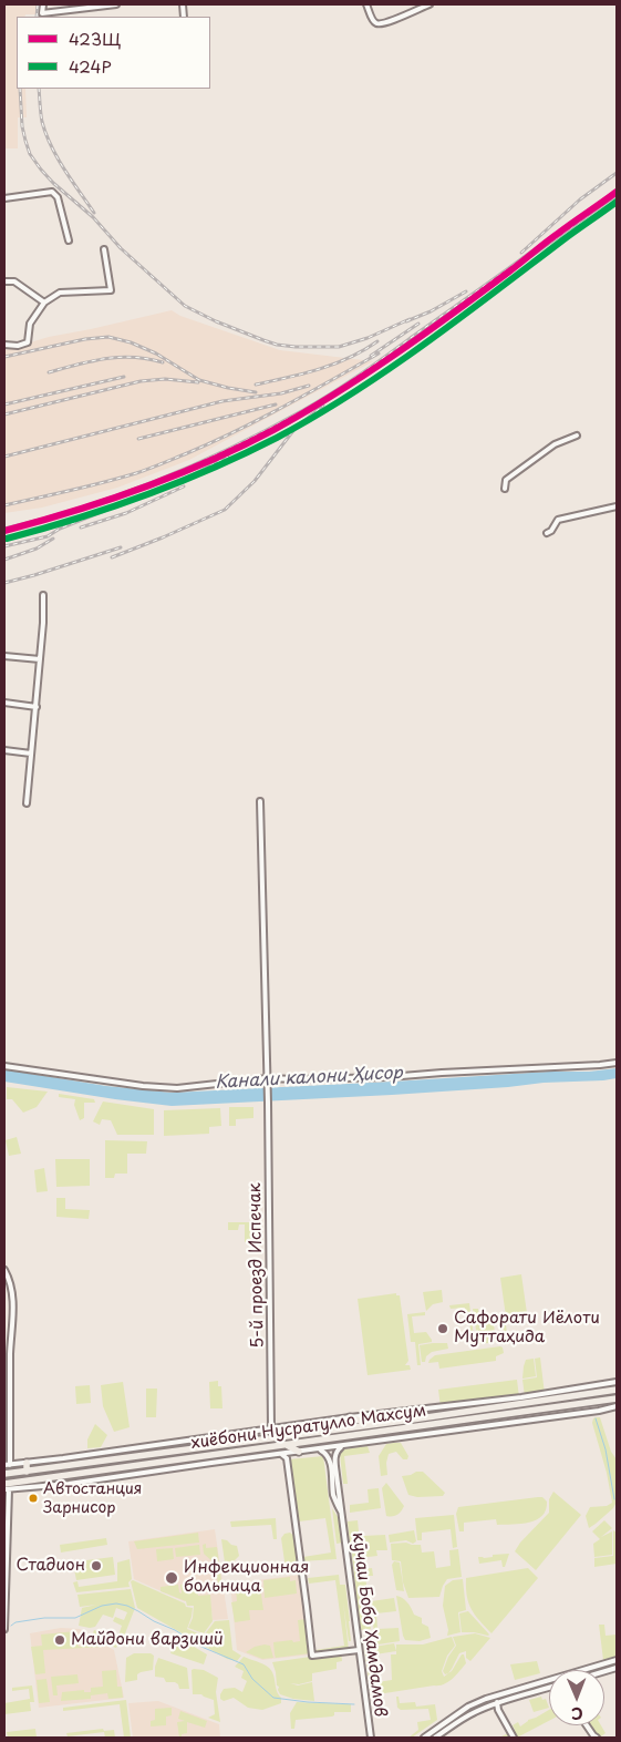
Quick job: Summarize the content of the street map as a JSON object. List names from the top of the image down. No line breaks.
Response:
{"streets":{"highway":["хиёбони Нусратулло Махсум"],"street":["5-й проезд Испечак","кӯчаи Бобо Ҳамдамов"]},"water":["Канали калони Ҳисор"],"places":["Сафорати Иёлоти Муттаҳида","Автостанция Зарнисор","Стадион","Инфекционная больница","Майдони варзишӣ"],"lines":["transit line 423Щ","transit line 424Р"],"legend":["423Щ","424Р"],"north":"bottom"}
